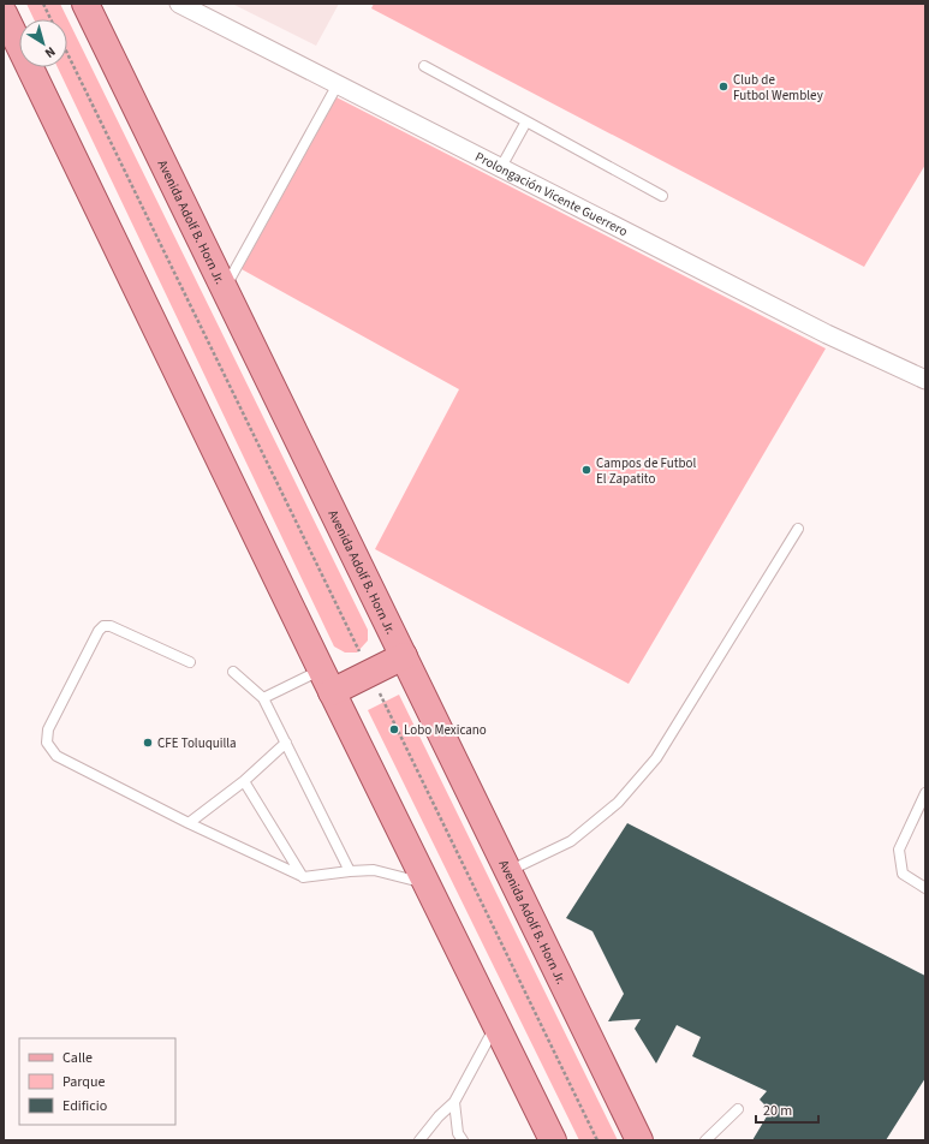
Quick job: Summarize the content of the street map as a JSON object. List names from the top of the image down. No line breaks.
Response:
{"streets":{"main road":["Avenida Adolf B. Horn Jr."],"street":["Prolongación Vicente Guerrero"]},"places":["Club de Futbol Wembley","Campos de Futbol El Zapatito","Lobo Mexicano","CFE Toluquilla"],"legend":["Calle","Parque","Edificio"],"scale_bar":"20 m","north":"bottom right"}
